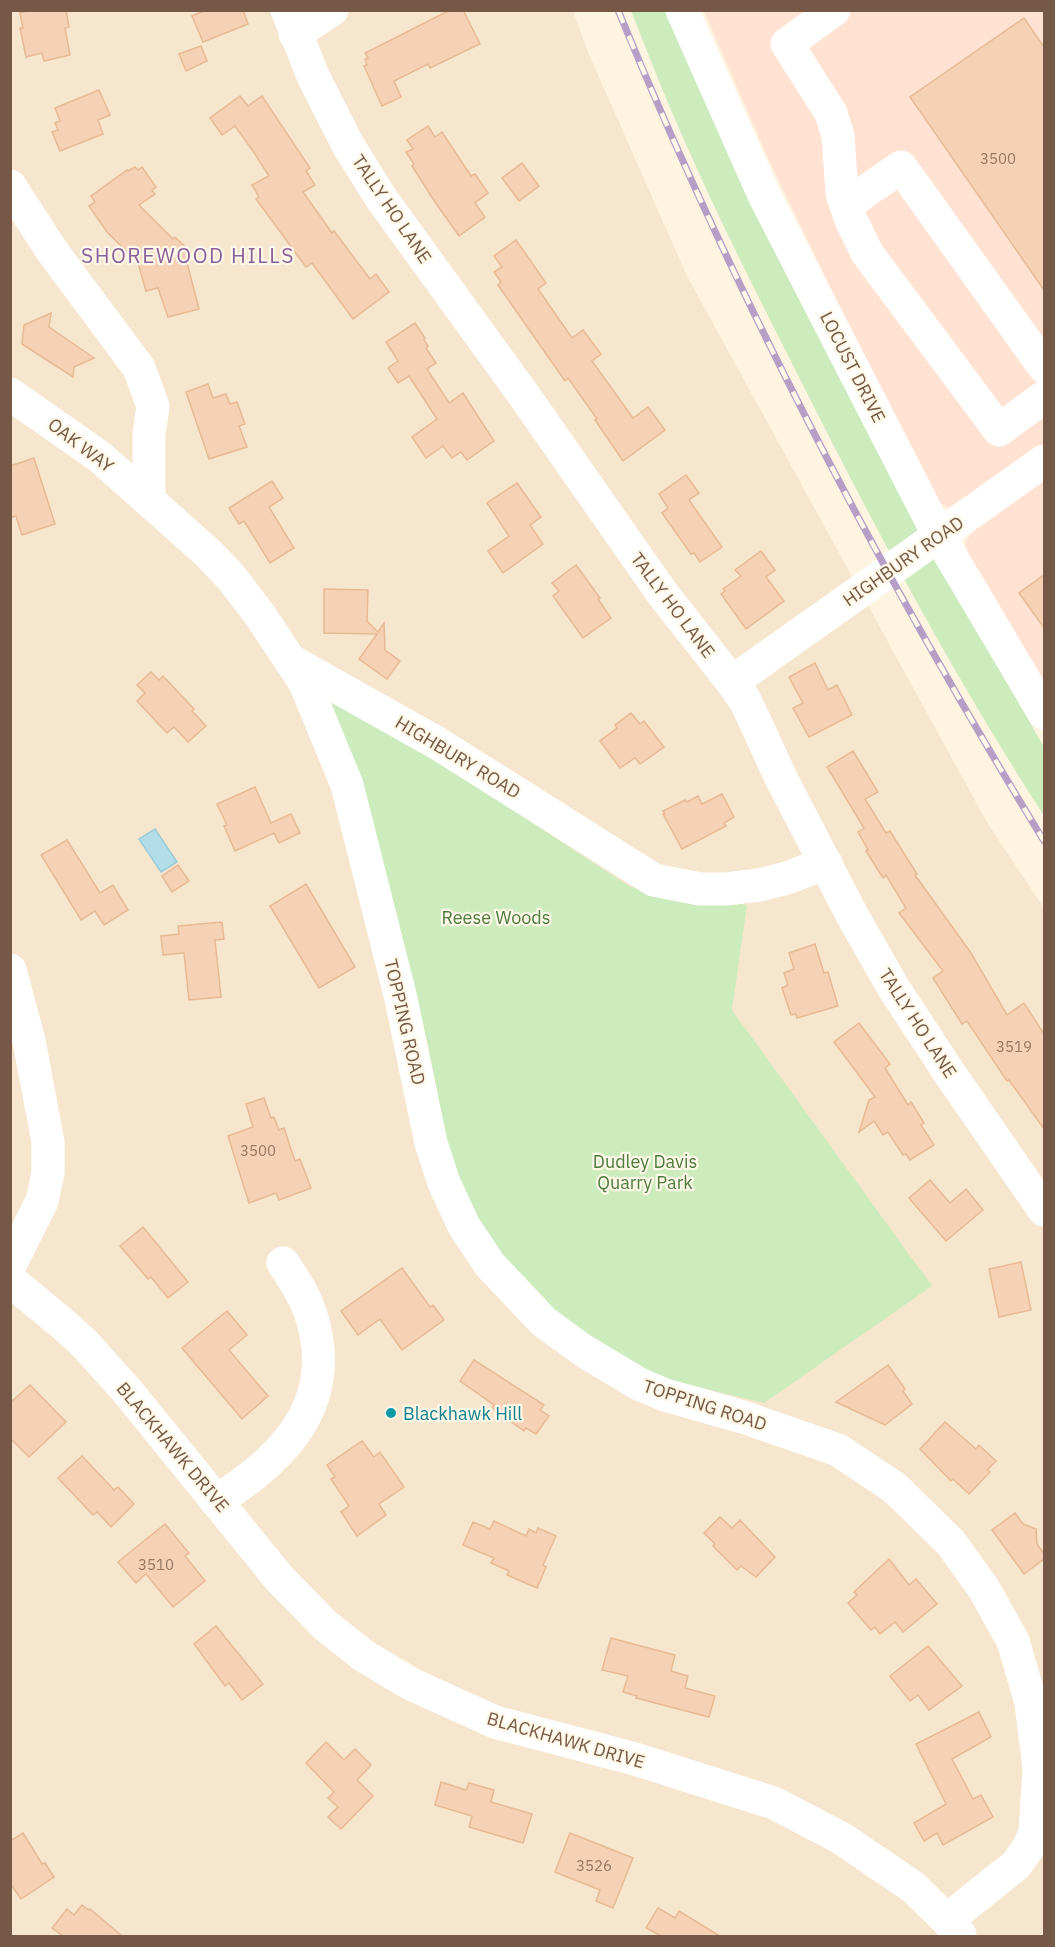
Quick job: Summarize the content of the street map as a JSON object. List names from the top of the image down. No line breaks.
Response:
{"streets":{"street":["TALLY HO LANE","LOCUST DRIVE","OAK WAY","HIGHBURY ROAD","TOPPING ROAD","BLACKHAWK DRIVE"]},"crossings":[["TALLY HO LANE","HIGHBURY ROAD"],["LOCUST DRIVE","HIGHBURY ROAD"],["OAK WAY","HIGHBURY ROAD"],["HIGHBURY ROAD","TOPPING ROAD"],["TOPPING ROAD","BLACKHAWK DRIVE"]],"districts":["SHOREWOOD HILLS"],"parks":["Reese Woods","Dudley Davis Quarry Park"],"places":["Blackhawk Hill"],"house_numbers":["3500","3519","3500","3510","3526"]}
